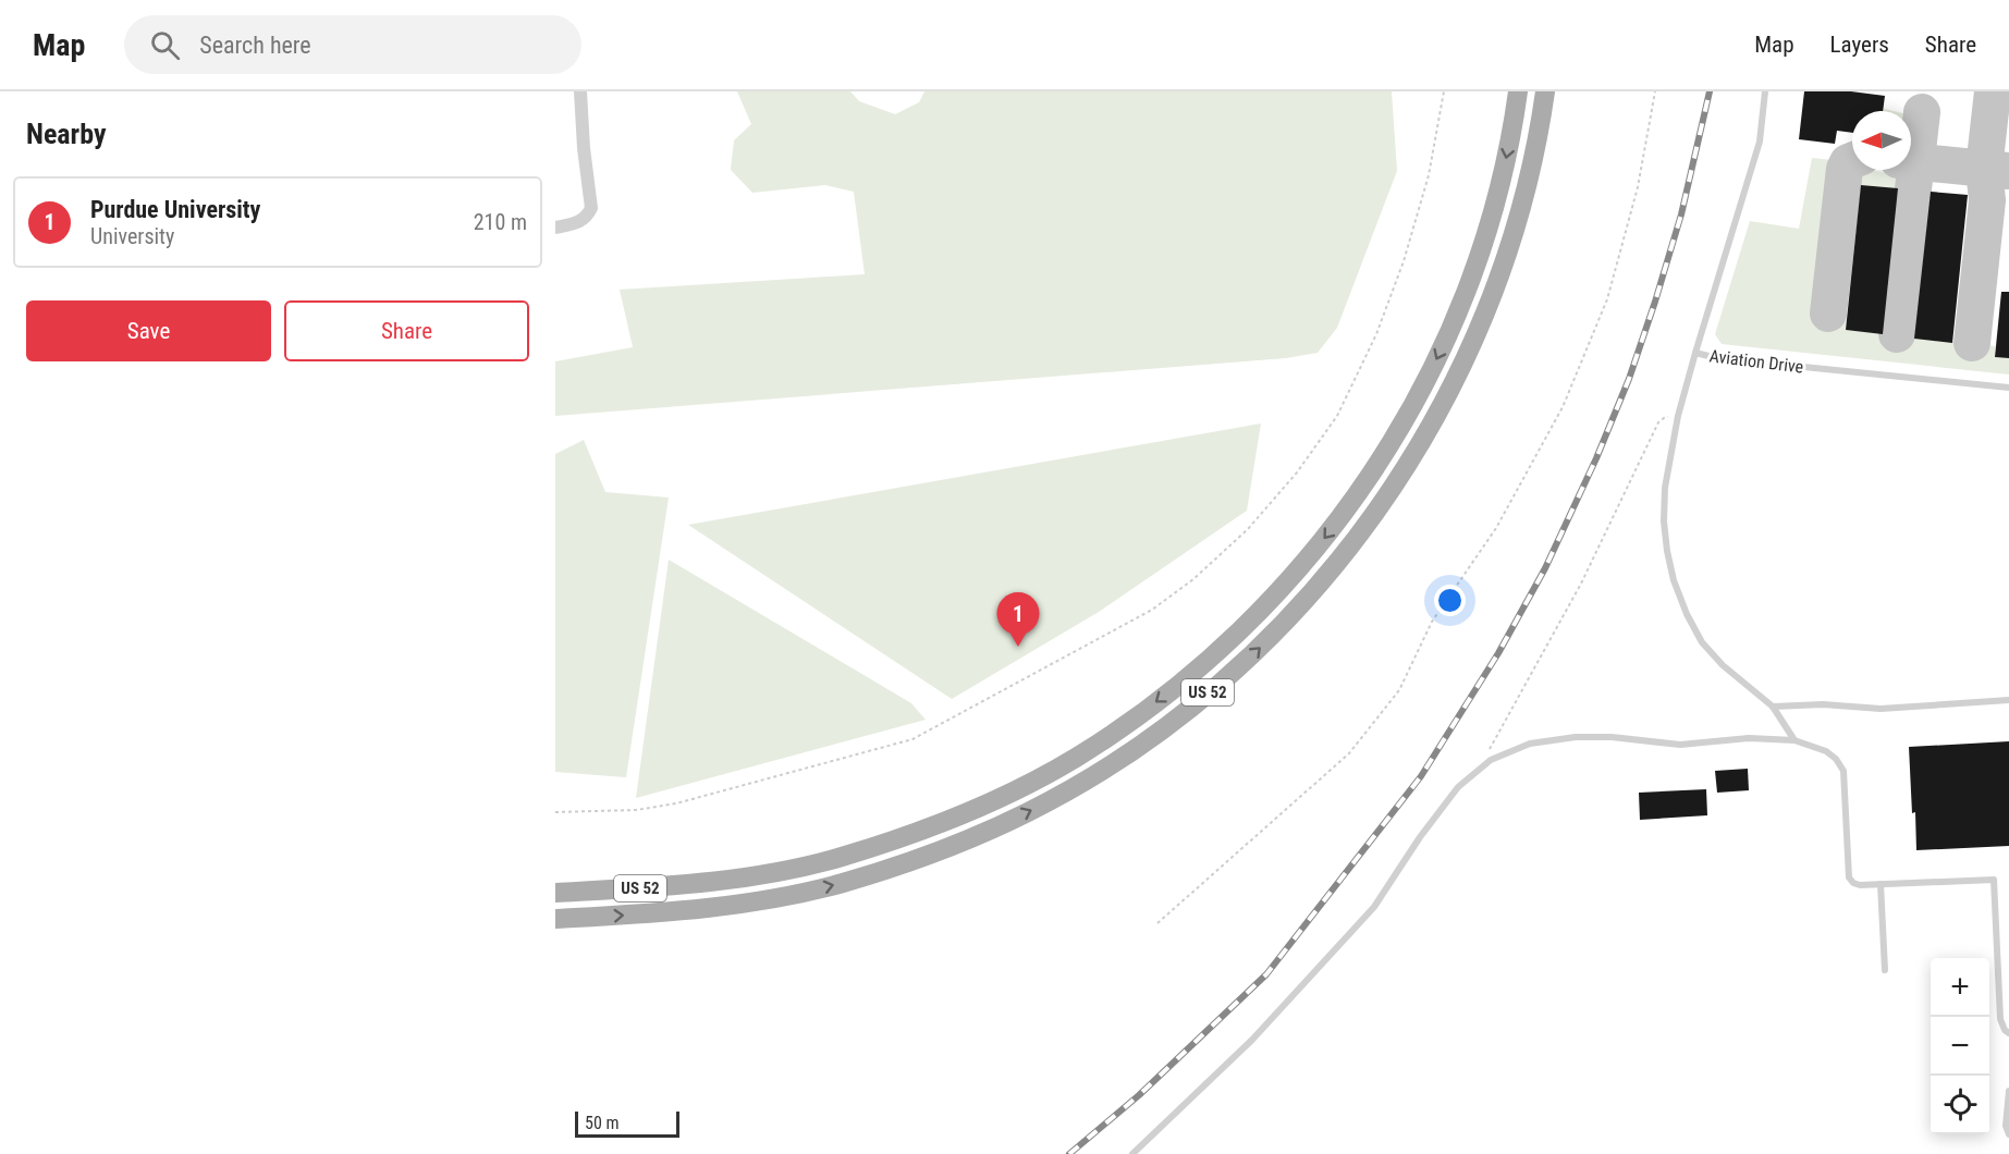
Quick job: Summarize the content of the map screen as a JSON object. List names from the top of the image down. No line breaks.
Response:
{"streets":{"main road":["US 52"],"lane":["Aviation Drive"]},"scale_bar":"50 m","north":"left","page":{"header":"Map","search":"Search here","nav":["Map","Layers","Share"],"heading":"Nearby","list":[{"mark":"1","name":"Purdue University","note":"University","value":"210 m"}],"buttons":["Save","Share"],"pins":"1","map_buttons":["+","−"],"scale":"50 m"}}
